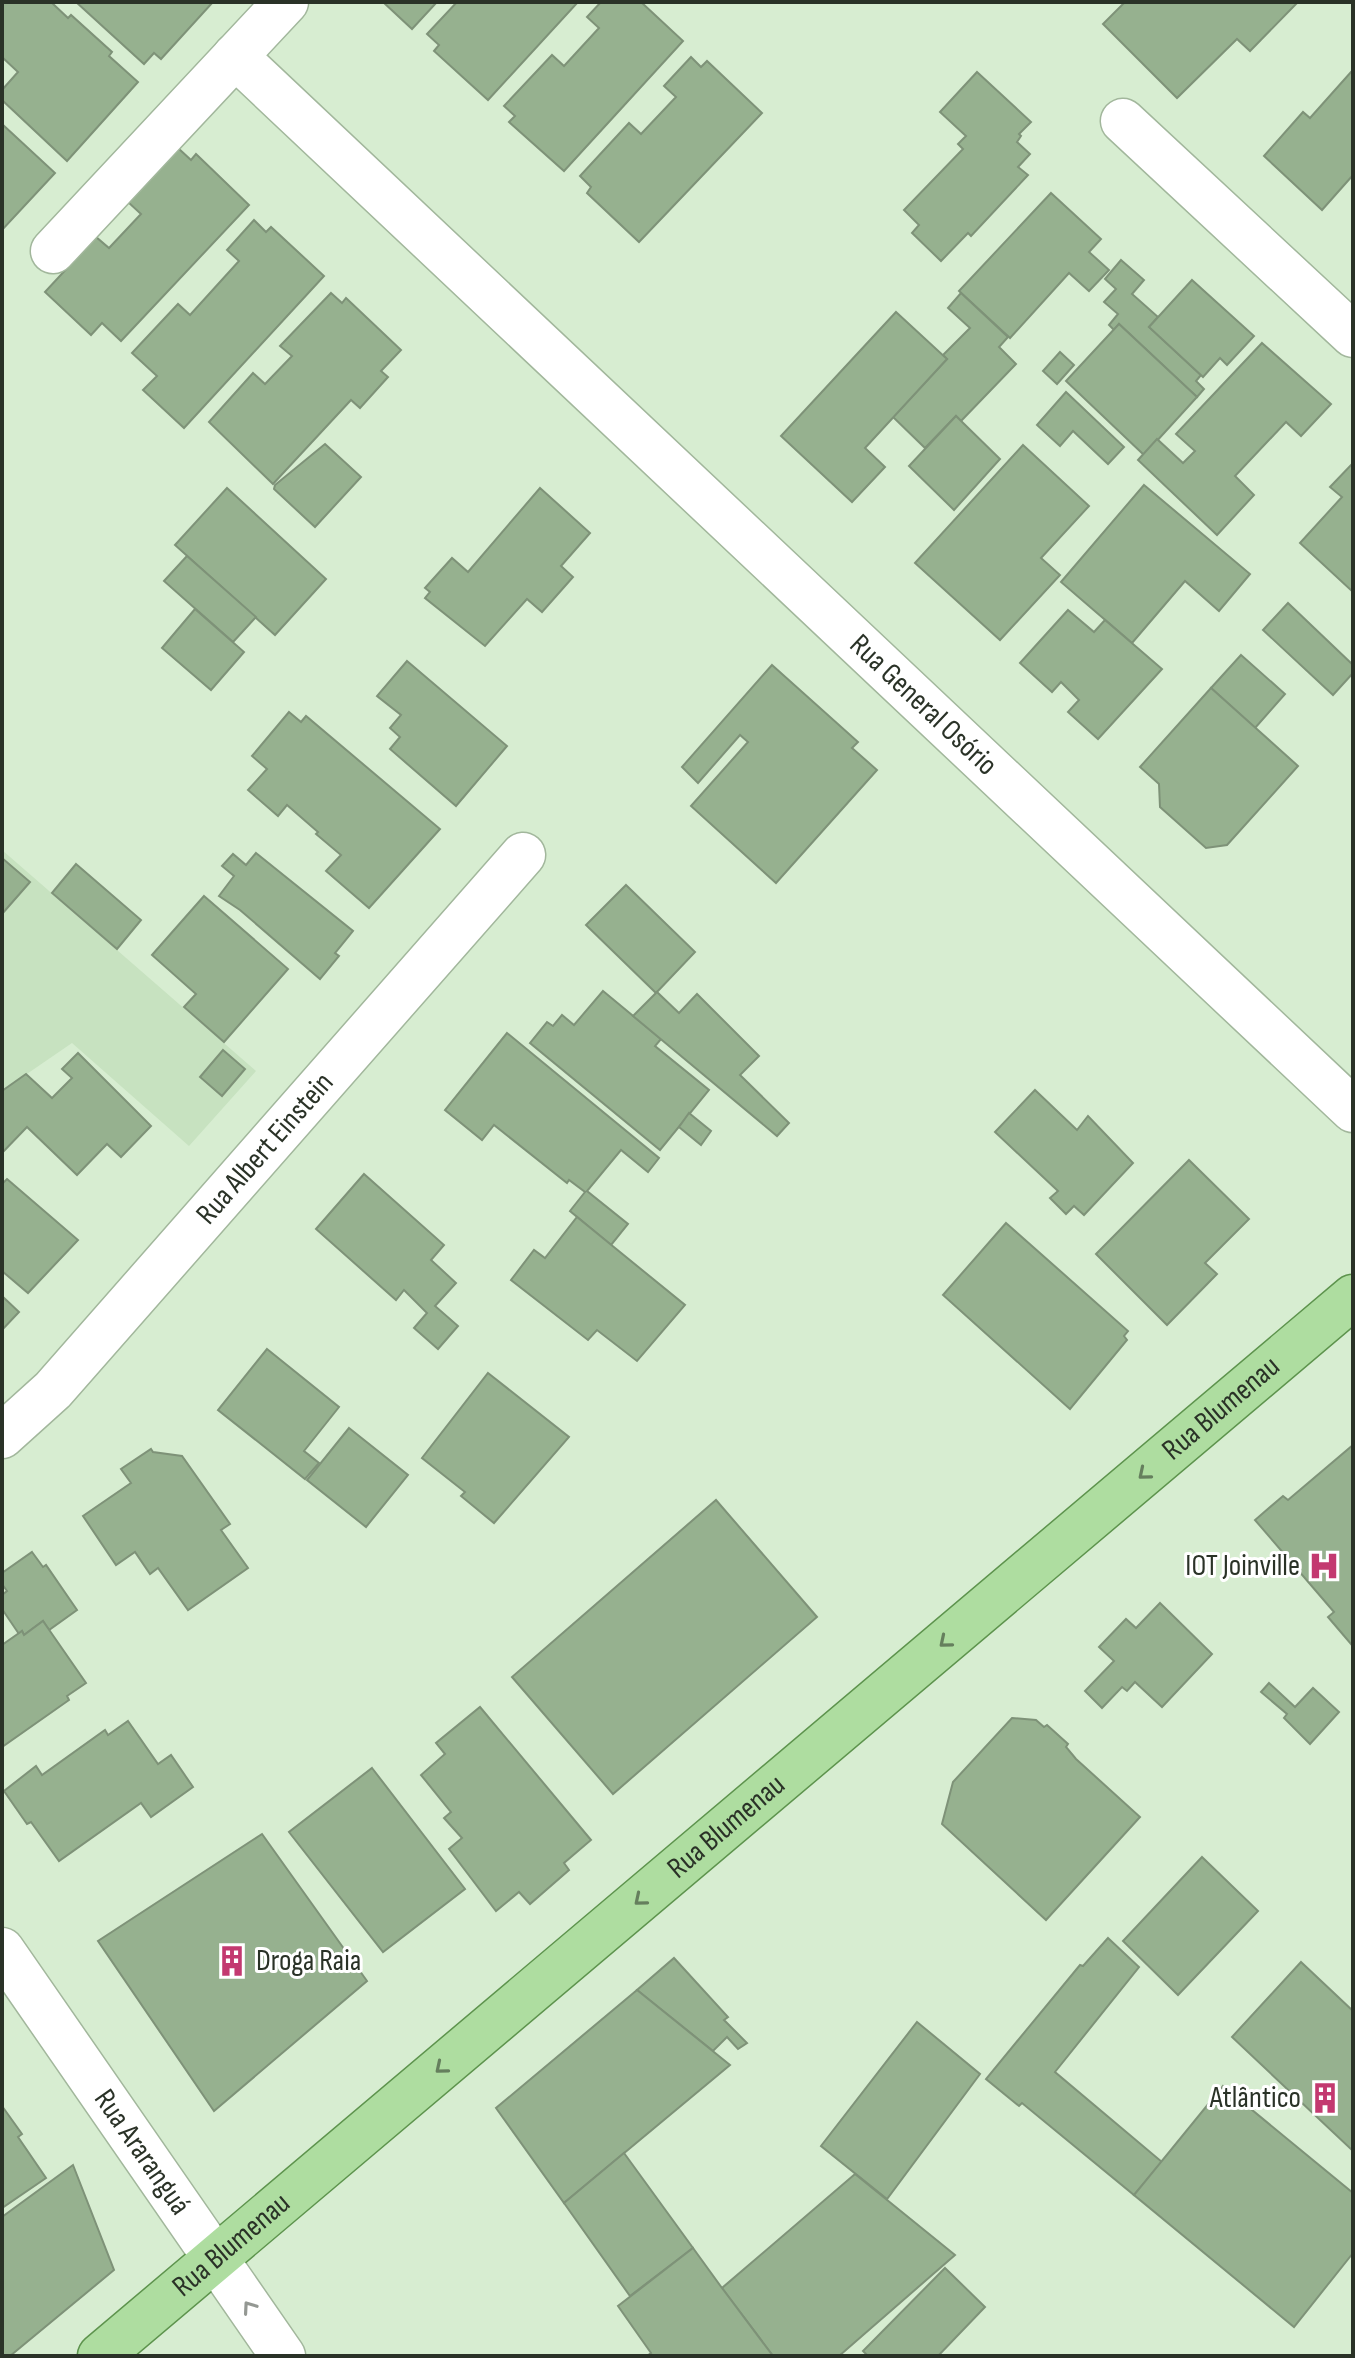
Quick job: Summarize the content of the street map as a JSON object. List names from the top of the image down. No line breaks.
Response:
{"streets":{"main road":["Rua Blumenau"],"street":["Rua General Osório","Rua Albert Einstein","Rua Araranguá"]},"crossings":[["Rua Blumenau","Rua Araranguá"]],"one_way":["Rua Blumenau"],"places":{"hospital":["IOT Joinville"],"building":["Droga Raia","Atlântico"]}}
